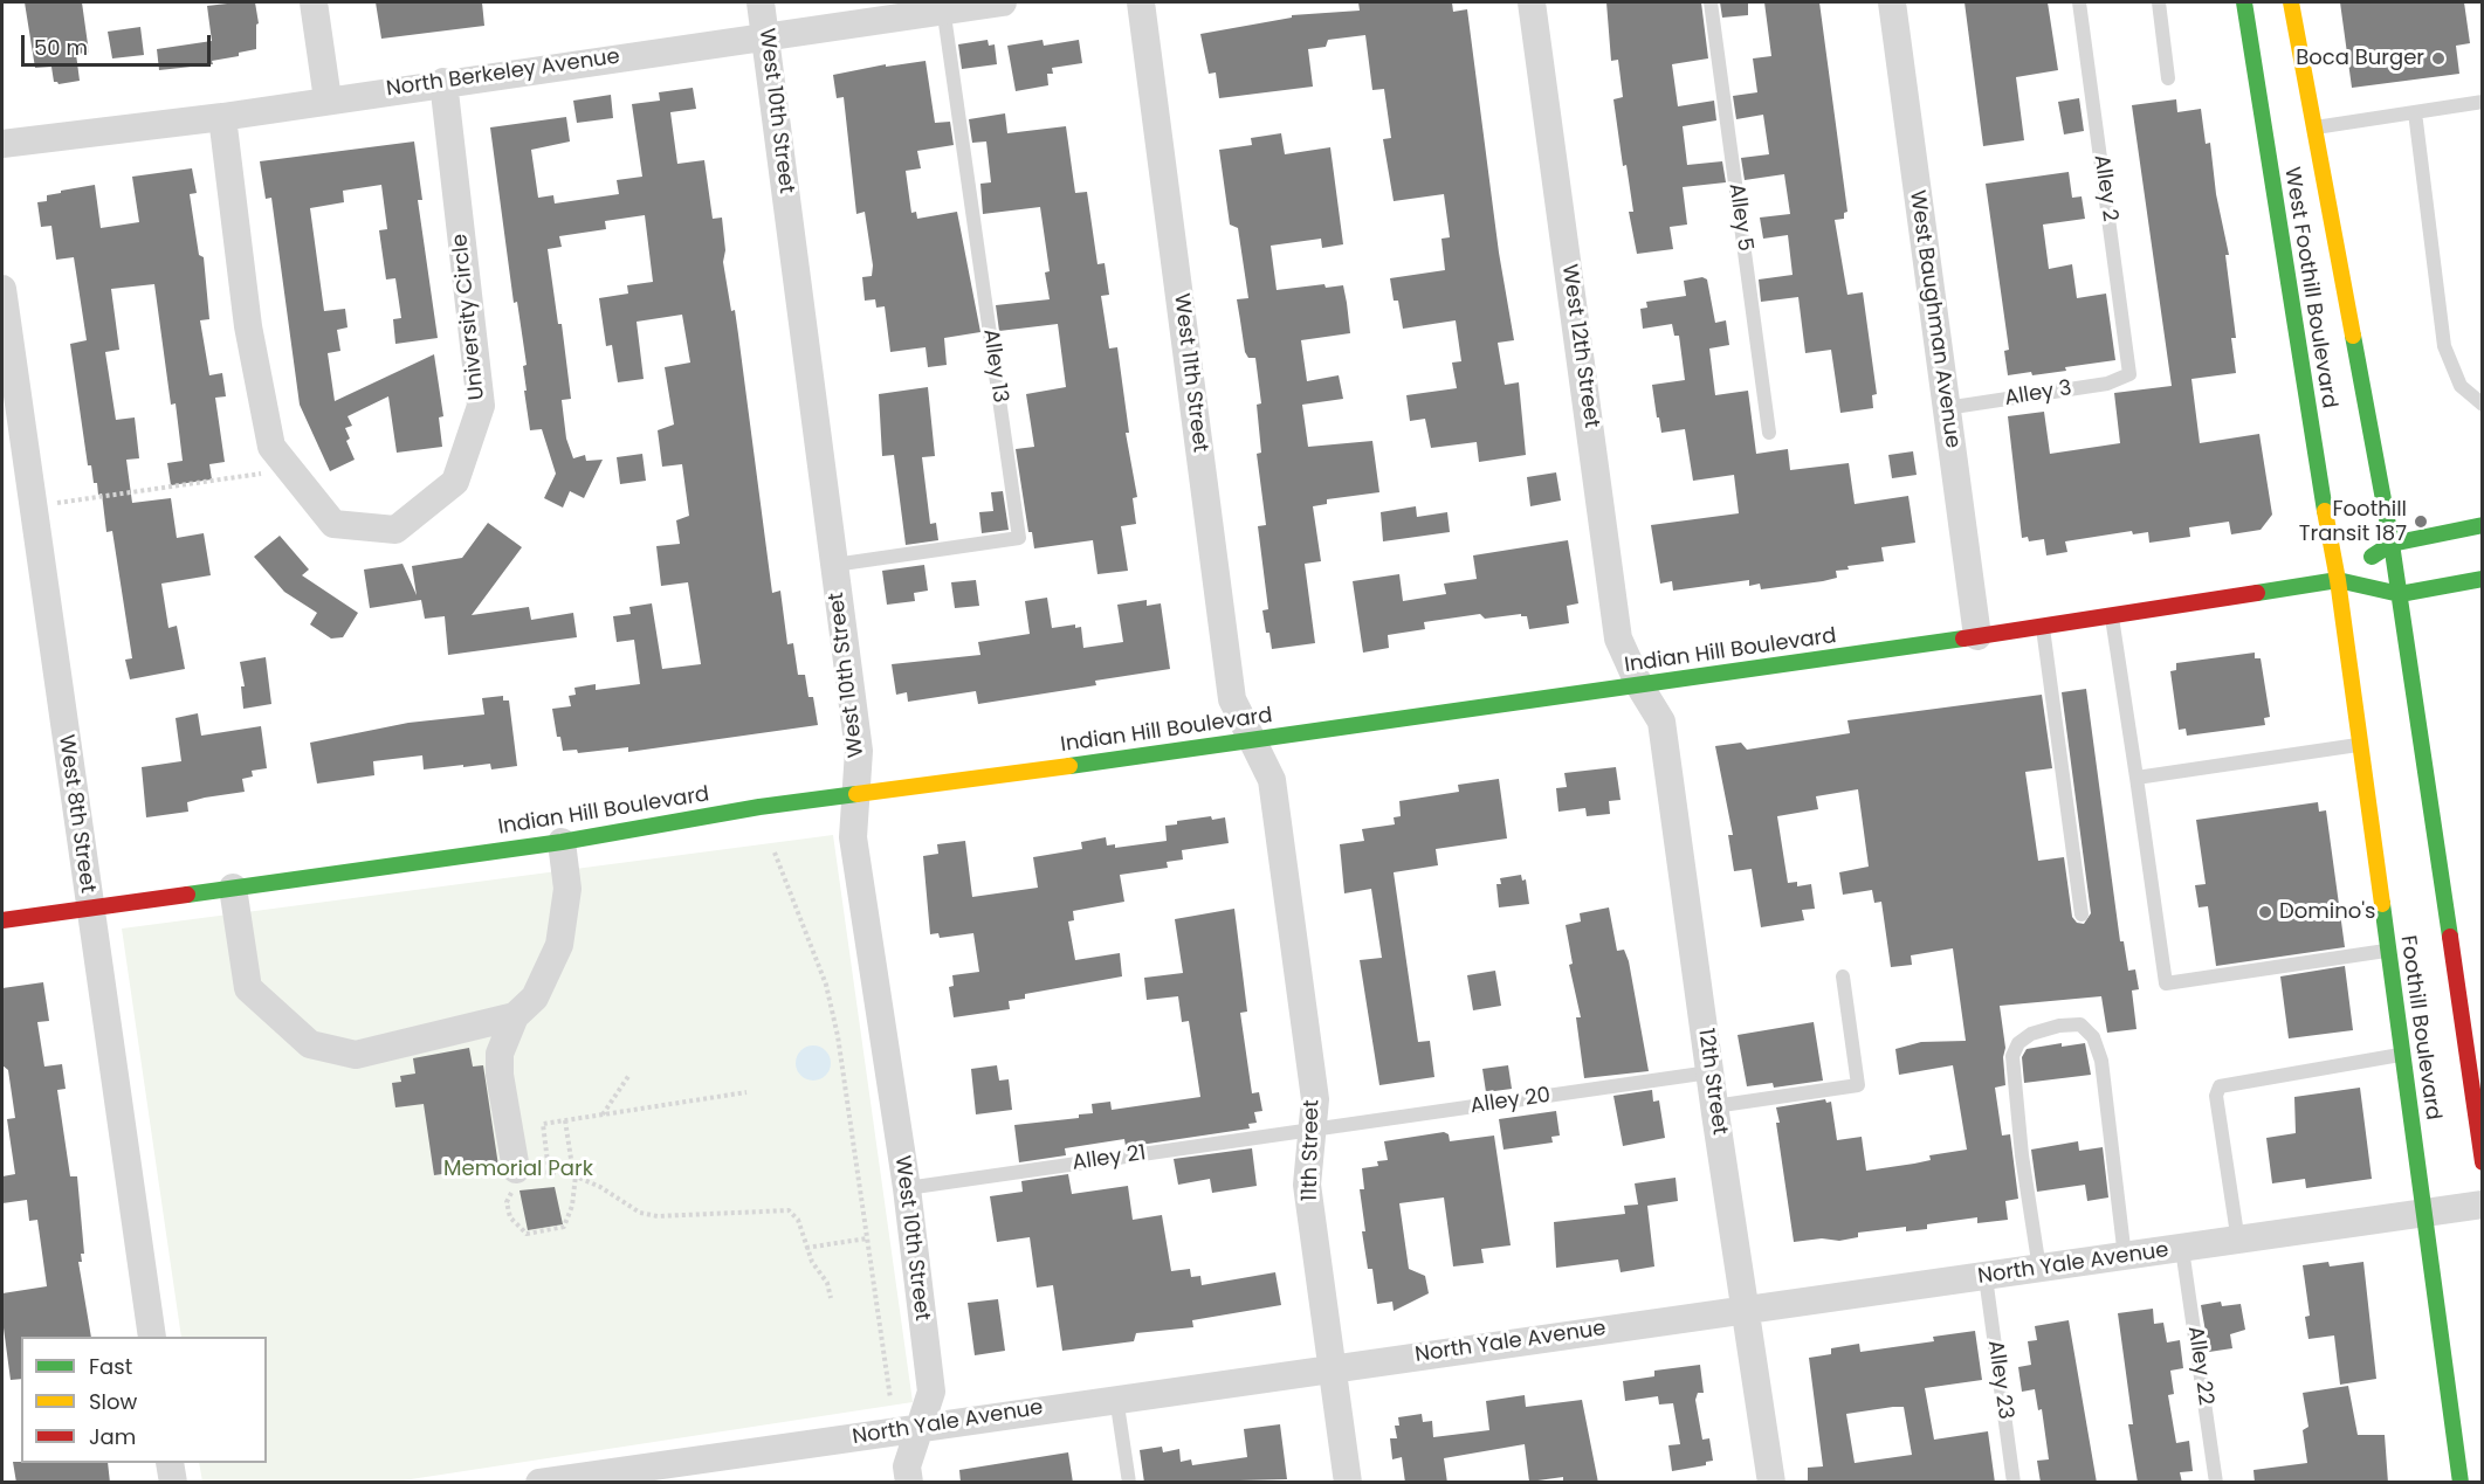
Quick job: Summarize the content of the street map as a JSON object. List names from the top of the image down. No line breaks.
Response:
{"streets":{"main road":["West Foothill Boulevard","Indian Hill Boulevard","Foothill Boulevard"],"street":["North Berkeley Avenue","West 10th Street","University Circle","West Baughman Avenue","West 12th Street","West 11th Street","West 8th Street","12th Street","11th Street","North Yale Avenue"],"lane":["Alley 2","Alley 5","Alley 13","Alley 3","Alley 20","Alley 21","Alley 22","Alley 23"]},"crossings":[["North Berkeley Avenue","West 10th Street"],["North Berkeley Avenue","University Circle"],["North Berkeley Avenue","Alley 13"],["West 10th Street","Alley 13"],["West 10th Street","Indian Hill Boulevard"],["West 10th Street","Alley 21"],["West 10th Street","North Yale Avenue"],["Alley 2","Alley 3"],["West Foothill Boulevard","Indian Hill Boulevard"],["West Foothill Boulevard","Foothill Boulevard"],["West Baughman Avenue","Alley 3"],["West Baughman Avenue","Indian Hill Boulevard"],["West 12th Street","Indian Hill Boulevard"],["West 12th Street","12th Street"],["West 11th Street","Indian Hill Boulevard"],["West 11th Street","11th Street"],["Indian Hill Boulevard","West 8th Street"],["Indian Hill Boulevard","Foothill Boulevard"],["Indian Hill Boulevard","12th Street"],["Indian Hill Boulevard","11th Street"],["Foothill Boulevard","North Yale Avenue"],["12th Street","Alley 20"],["12th Street","North Yale Avenue"],["Alley 20","11th Street"],["Alley 20","Alley 21"],["11th Street","Alley 21"],["11th Street","North Yale Avenue"],["North Yale Avenue","Alley 22"],["North Yale Avenue","Alley 23"]],"parks":["Memorial Park"],"places":["Boca Burger","Foothill Transit 187","Domino's"],"legend":["Fast","Slow","Jam"],"scale_bar":"50 m"}
